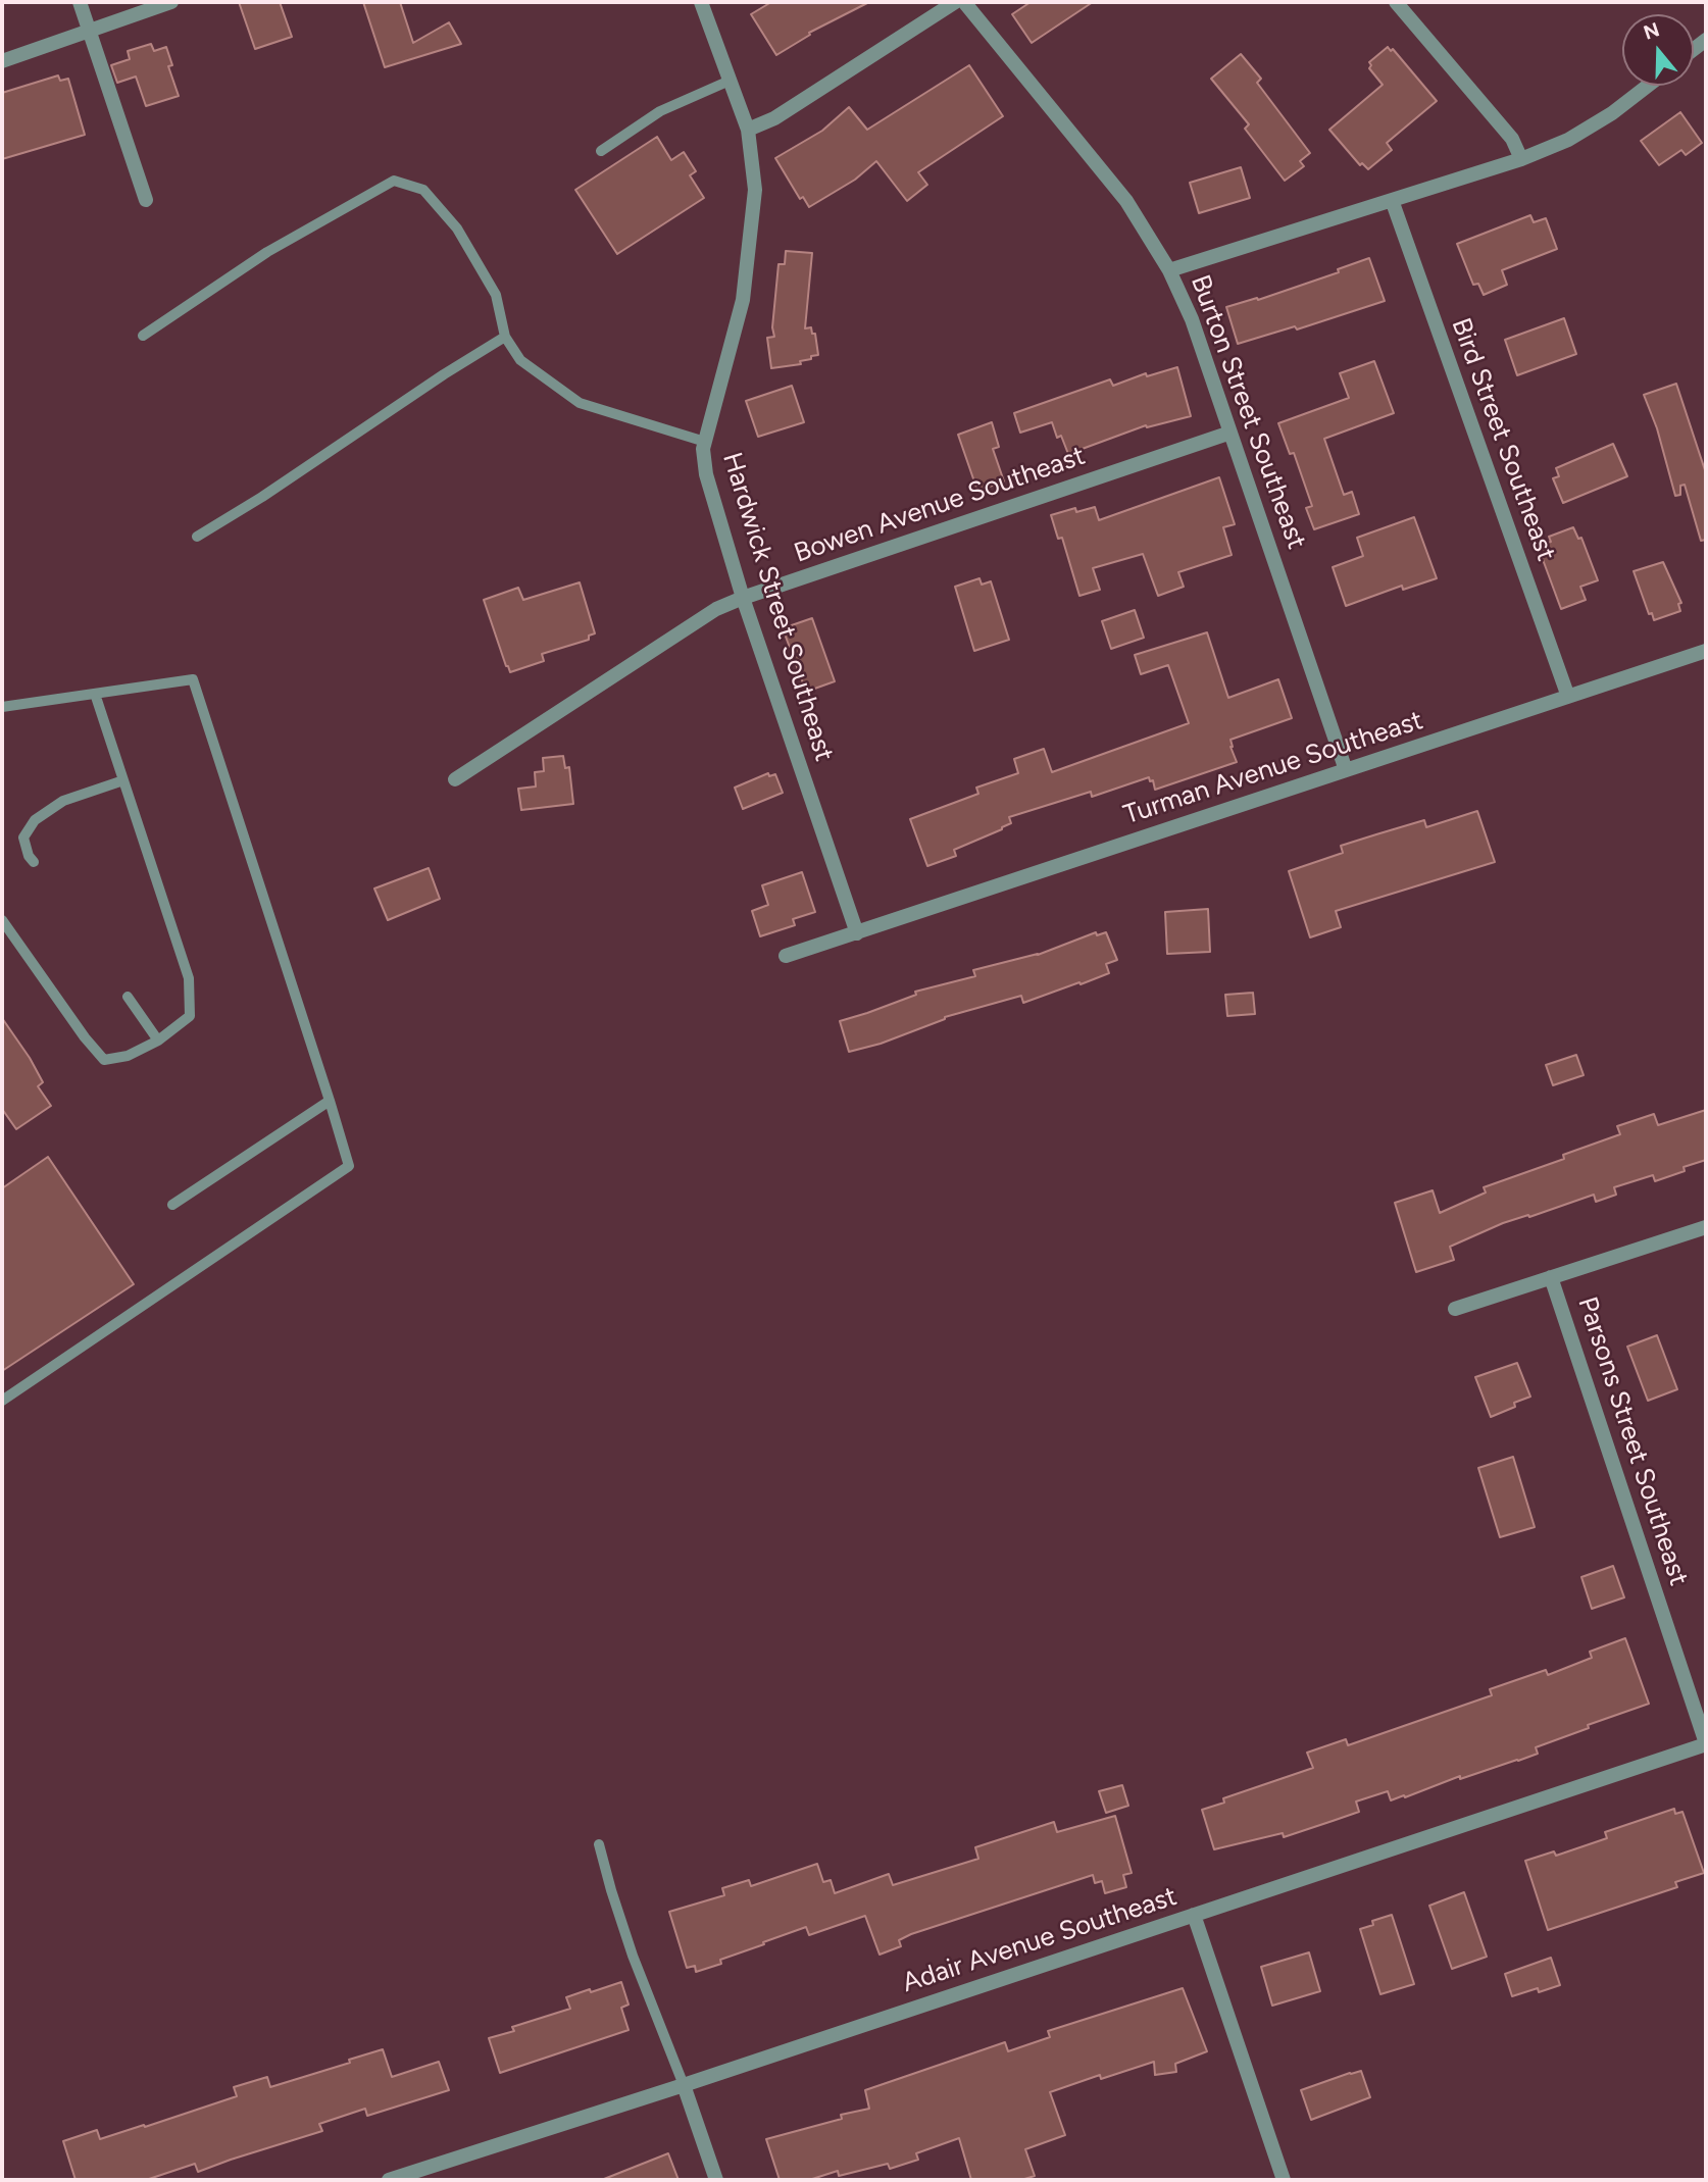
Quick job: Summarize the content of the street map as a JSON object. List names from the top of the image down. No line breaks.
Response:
{"streets":{"street":["Burton Street Southeast","Bird Street Southeast","Bowen Avenue Southeast","Hardwick Street Southeast","Turman Avenue Southeast","Parsons Street Southeast","Adair Avenue Southeast"]},"crossings":[["Burton Street Southeast","Bowen Avenue Southeast"],["Burton Street Southeast","Turman Avenue Southeast"],["Bird Street Southeast","Turman Avenue Southeast"],["Bowen Avenue Southeast","Hardwick Street Southeast"],["Hardwick Street Southeast","Turman Avenue Southeast"],["Parsons Street Southeast","Adair Avenue Southeast"]],"north":"top"}
